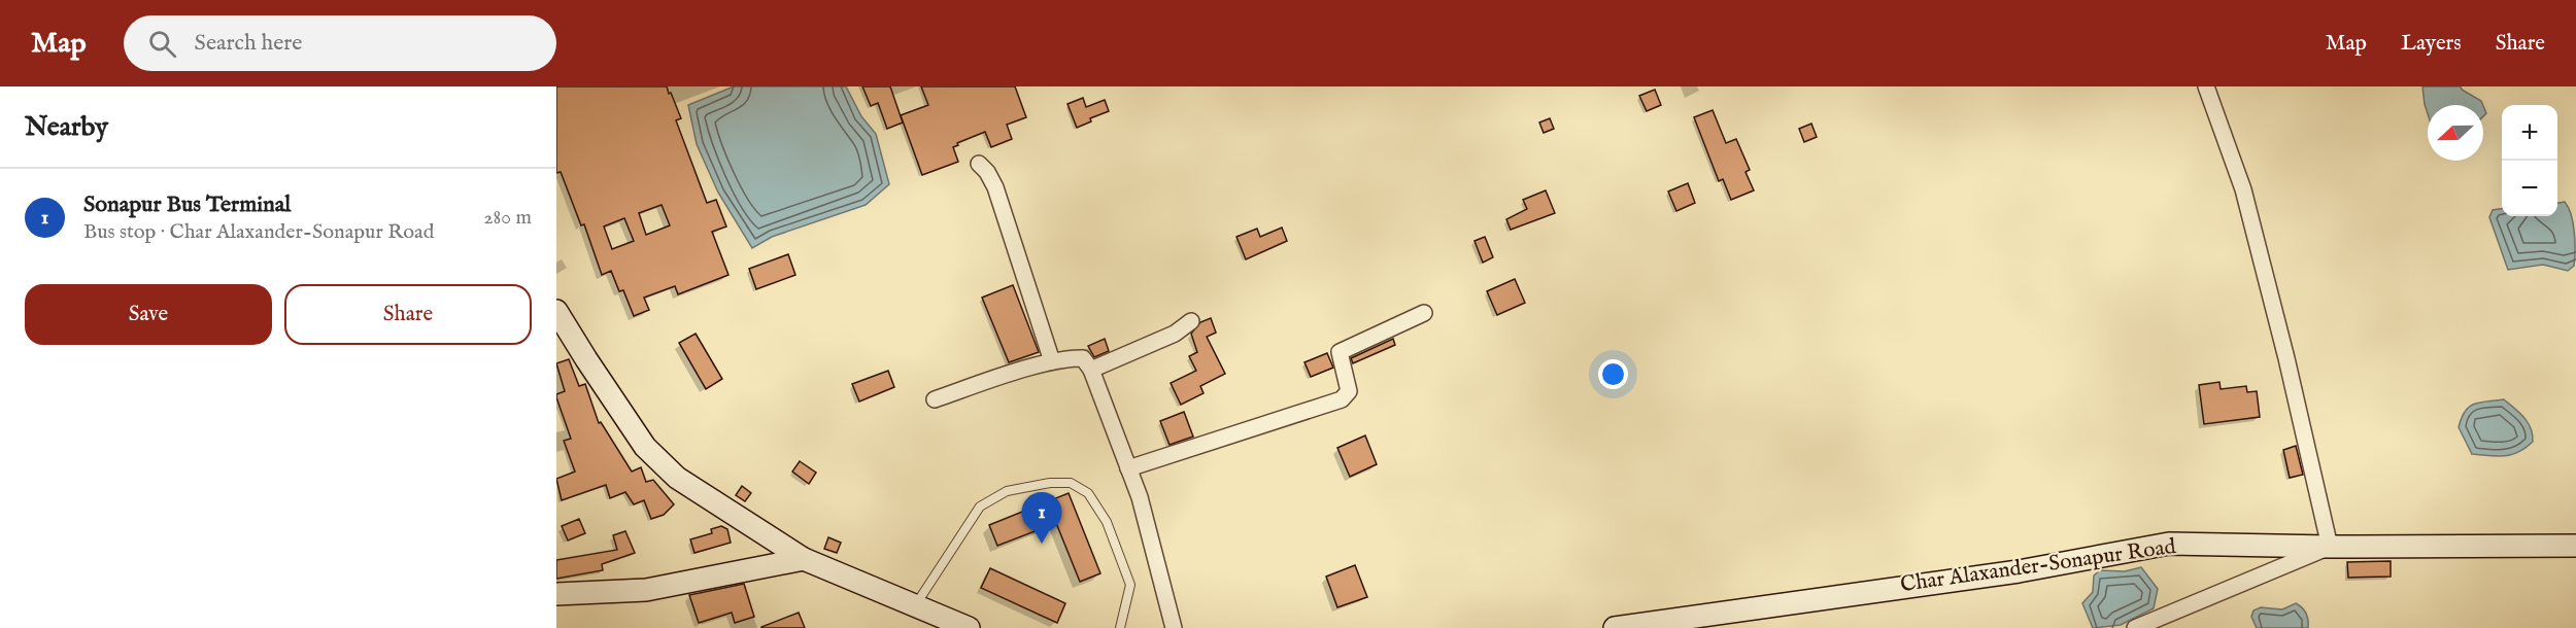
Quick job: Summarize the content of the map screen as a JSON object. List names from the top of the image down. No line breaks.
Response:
{"streets":{"main road":["Char Alaxander-Sonapur Road"]},"north":"left","page":{"header":"Map","search":"Search here","nav":["Map","Layers","Share"],"heading":"Nearby","map_buttons":["+","−"],"list":[{"mark":"1","name":"Sonapur Bus Terminal","note":"Bus stop · Char Alaxander-Sonapur Road","value":"280 m"}],"buttons":["Save","Share"],"pins":"1"}}
